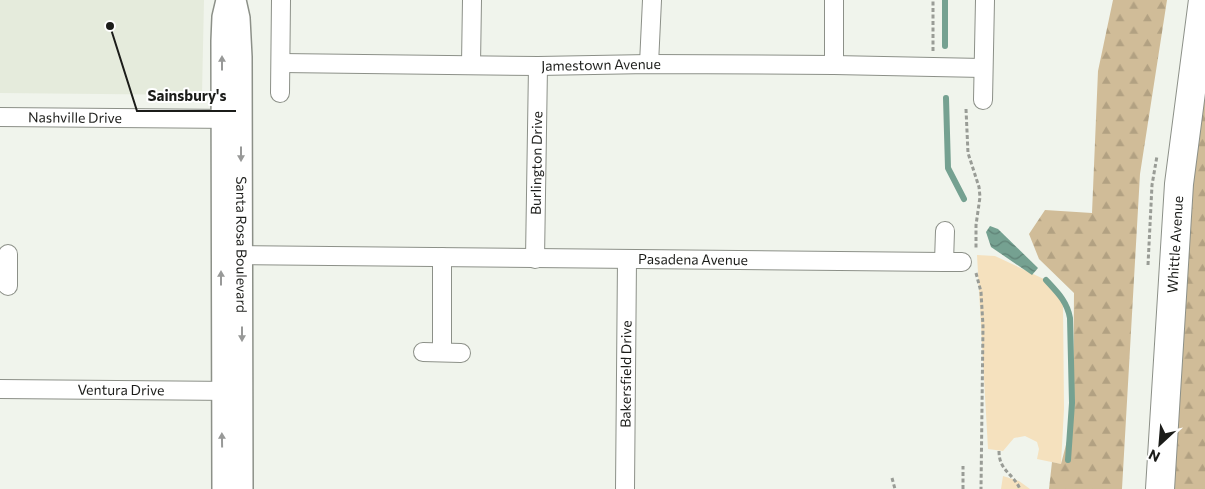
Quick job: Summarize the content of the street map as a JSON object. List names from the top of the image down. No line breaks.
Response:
{"streets":{"main road":["Whittle Avenue"],"street":["Jamestown Avenue","Nashville Drive","Burlington Drive","Santa Rosa Boulevard","Pasadena Avenue","Bakersfield Drive","Ventura Drive"]},"crossings":[["Jamestown Avenue","Burlington Drive"],["Nashville Drive","Santa Rosa Boulevard"],["Burlington Drive","Pasadena Avenue"],["Santa Rosa Boulevard","Pasadena Avenue"],["Santa Rosa Boulevard","Ventura Drive"],["Pasadena Avenue","Bakersfield Drive"]],"places":["Sainsbury's"],"north":"bottom left"}
